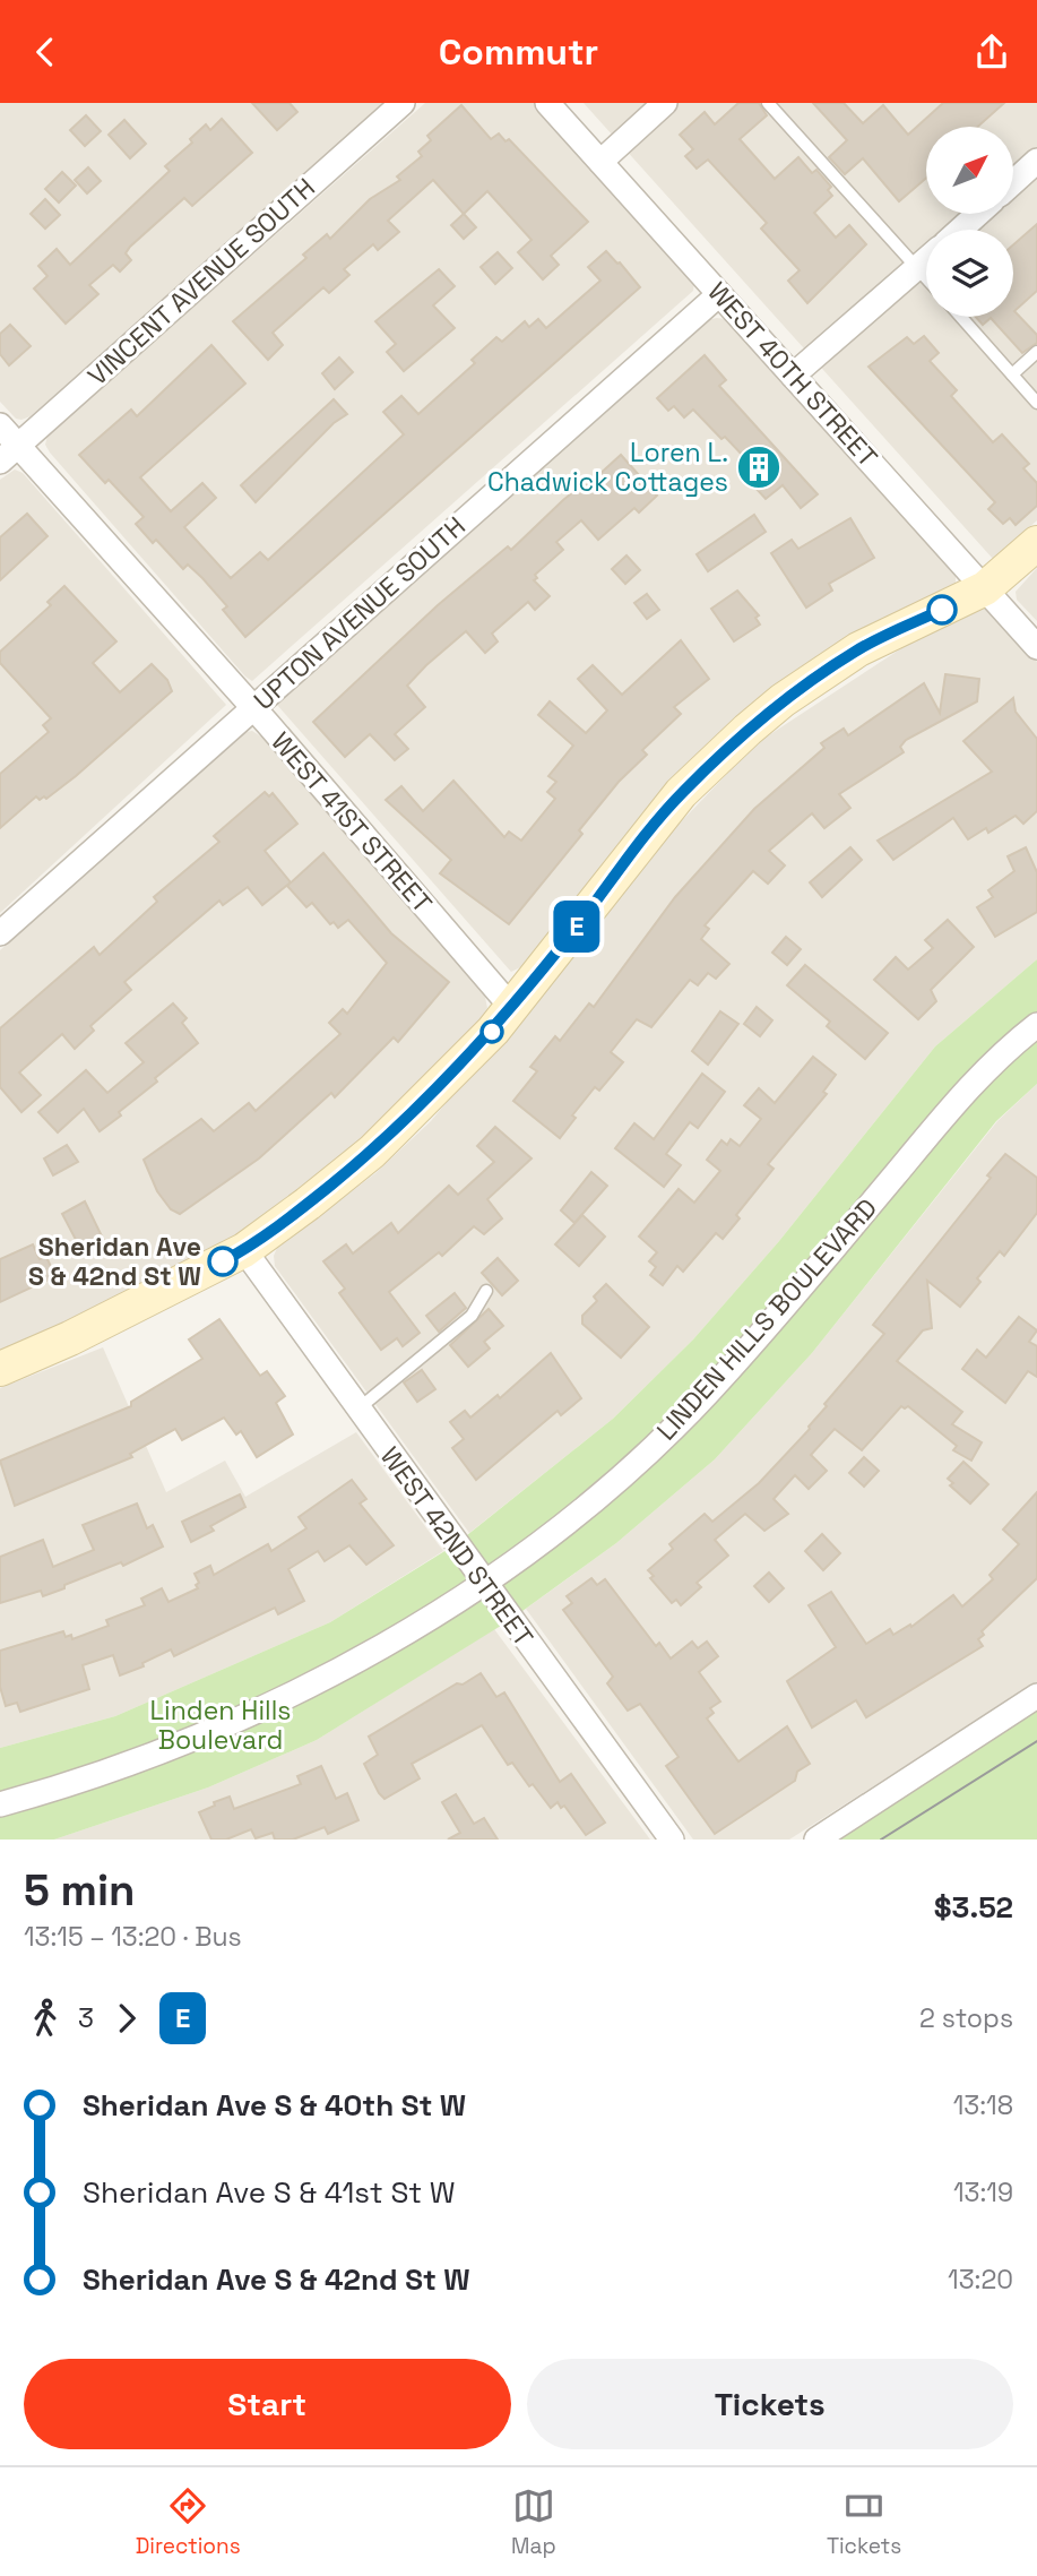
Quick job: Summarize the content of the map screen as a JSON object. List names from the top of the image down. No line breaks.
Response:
{"streets":{"street":["VINCENT AVENUE SOUTH","WEST 40TH STREET","UPTON AVENUE SOUTH","WEST 41ST STREET","LINDEN HILLS BOULEVARD","WEST 42ND STREET"]},"crossings":[["VINCENT AVENUE SOUTH","WEST 41ST STREET"],["WEST 40TH STREET","UPTON AVENUE SOUTH"],["UPTON AVENUE SOUTH","WEST 41ST STREET"],["LINDEN HILLS BOULEVARD","WEST 42ND STREET"]],"parks":["Linden Hills Boulevard"],"places":{"building":["Loren L. Chadwick Cottages"],"other":["Sheridan Ave S & 42nd St W"]},"lines":["bus line E"],"north":"top right","page":{"header":"Commutr","on_map":"E","heading":["5 min","13:15 – 13:20 · Bus","$3.52"],"legs":["3","E","2 stops"],"list":[{"name":"Sheridan Ave S & 40th St W","value":"13:18"},{"name":"Sheridan Ave S & 41st St W","value":"13:19"},{"name":"Sheridan Ave S & 42nd St W","value":"13:20"}],"buttons":["Start","Tickets"],"tabs":["Directions","Map","Tickets"]}}
